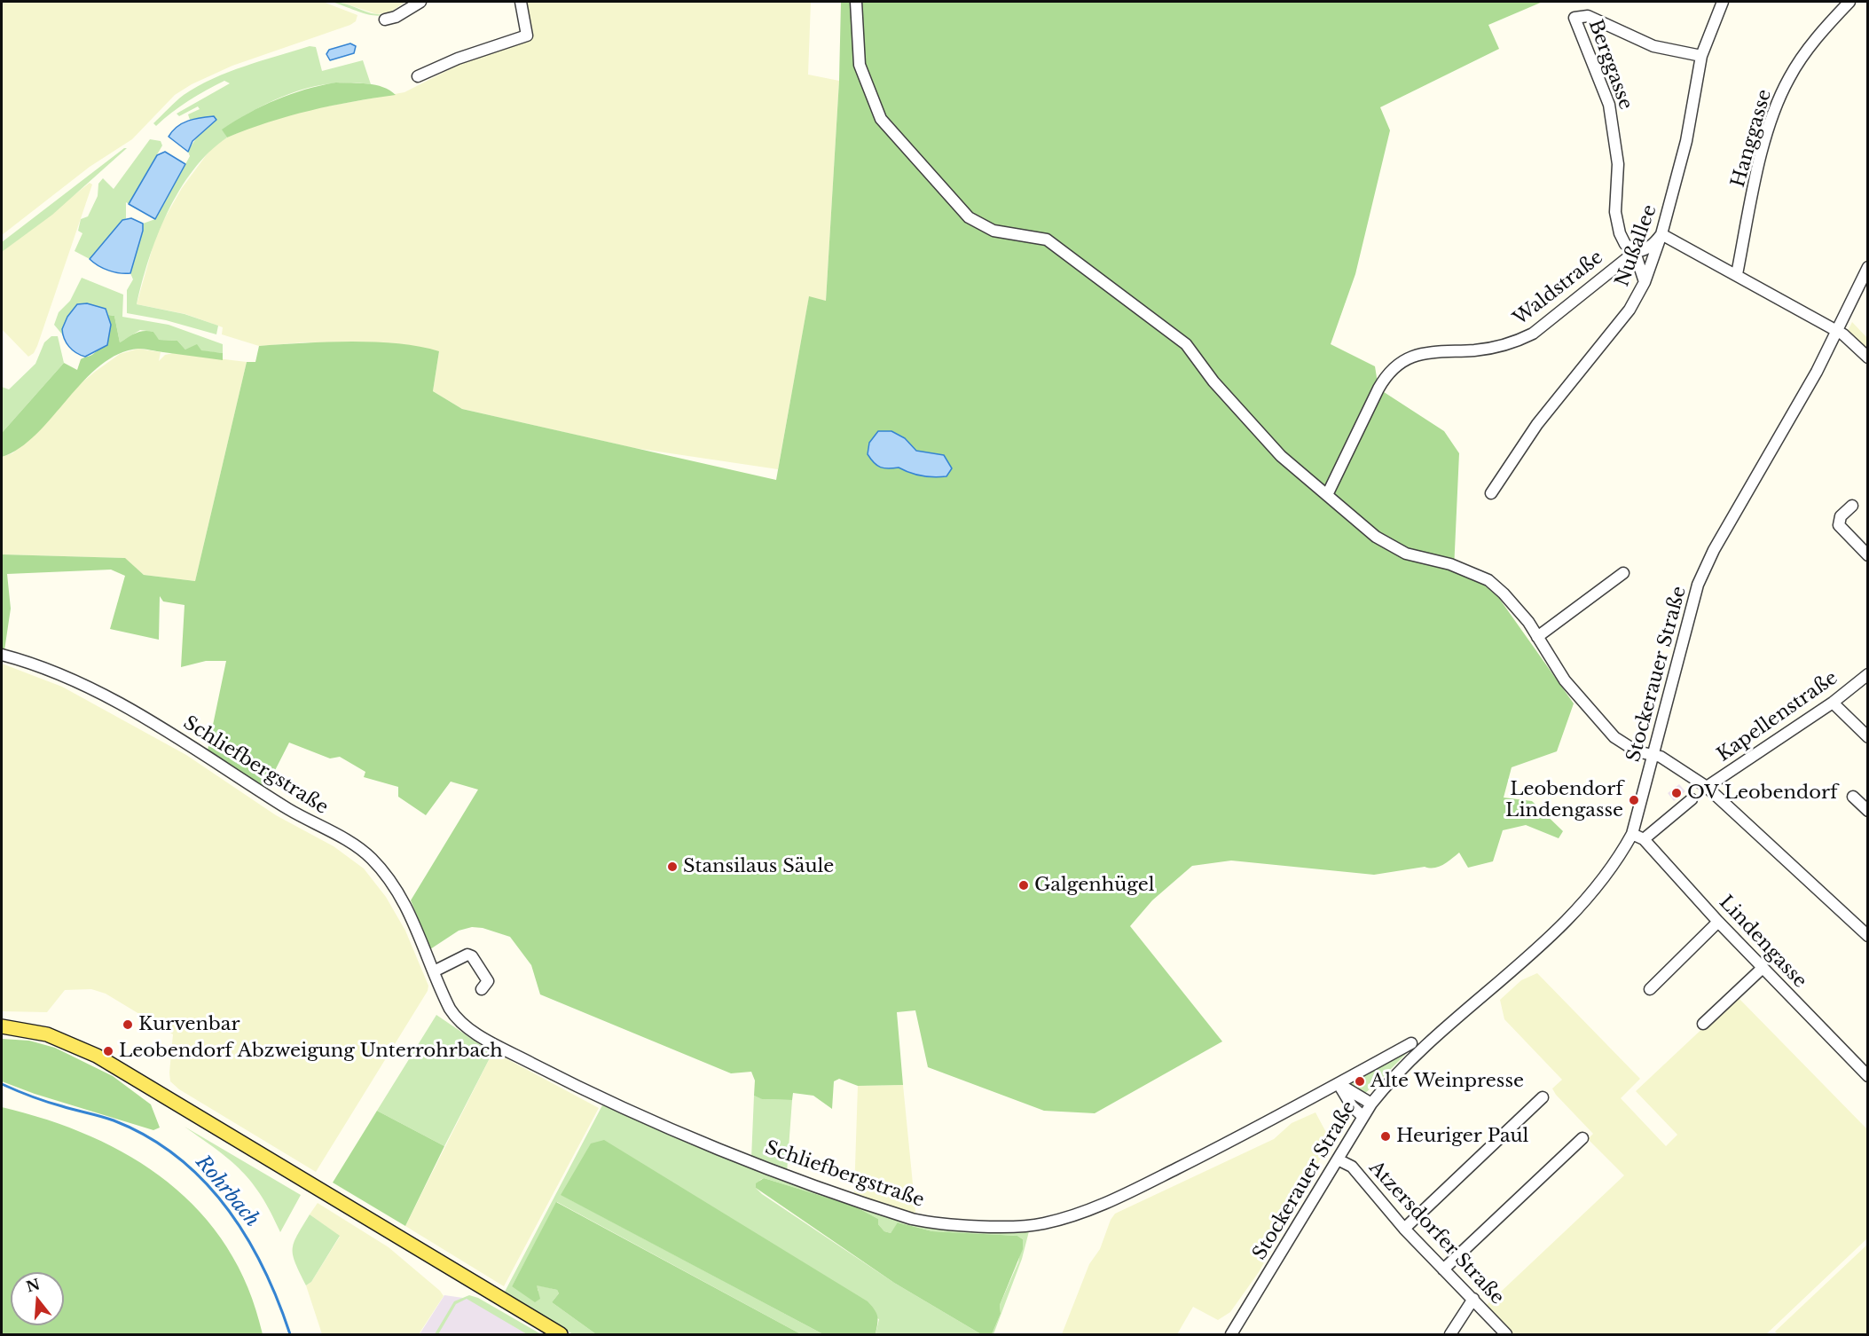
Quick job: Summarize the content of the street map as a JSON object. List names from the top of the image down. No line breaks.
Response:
{"streets":{"street":["Berggasse","Hanggasse","Nußallee","Waldstraße","Stockerauer Straße","Kapellenstraße","Schliefbergstraße","Lindengasse","Atzersdorfer Straße"]},"crossings":[["Berggasse","Nußallee"],["Berggasse","Waldstraße"],["Stockerauer Straße","Lindengasse"],["Stockerauer Straße","Atzersdorfer Straße"]],"water":["Rohrbach"],"places":["OV Leobendorf","Leobendorf Lindengasse","Stansilaus Säule","Galgenhügel","Kurvenbar","Leobendorf Abzweigung Unterrohrbach","Alte Weinpresse","Heuriger Paul"],"north":"top"}
